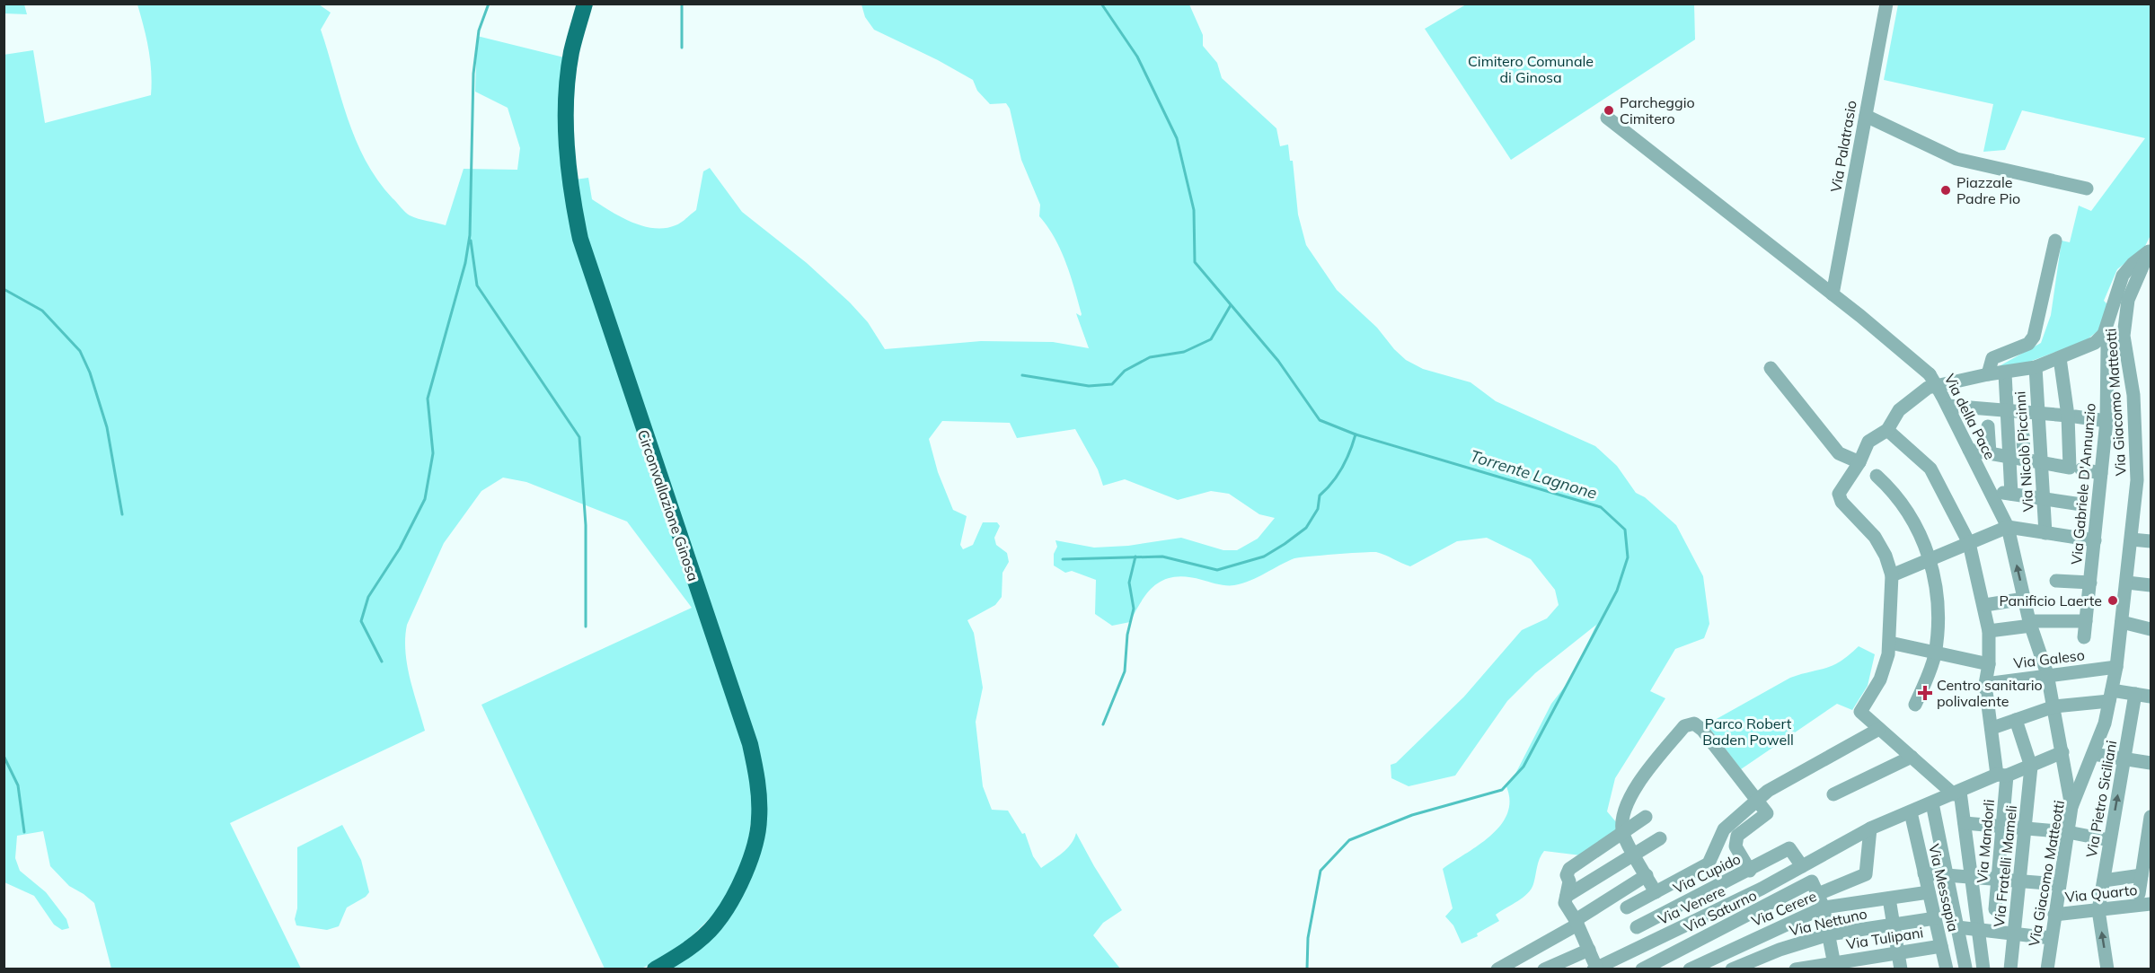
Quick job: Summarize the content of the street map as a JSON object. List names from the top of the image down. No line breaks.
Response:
{"streets":{"main road":["Circonvallazione Ginosa"],"street":["Via Palatrasio","Via Giacomo Matteotti","Via della Pace","Via Nicolò Piccinni","Via Gabriele D'Annunzio","Via Galeso","Via Pietro Siciliani","Via Mandorli","Via Fratelli Mameli","Via Cupido","Via Messapia","Via Quarto","Via Venere","Via Cerere","Via Saturno","Via Nettuno","Via Tulipani"]},"crossings":[["Via Palatrasio","Via della Pace"],["Via Giacomo Matteotti","Via della Pace"],["Via Giacomo Matteotti","Via Galeso"],["Via Giacomo Matteotti","Via Quarto"],["Via della Pace","Via Galeso"],["Via della Pace","Via Venere"],["Via Galeso","Via Mandorli"],["Via Pietro Siciliani","Via Quarto"],["Via Mandorli","Via Venere"],["Via Fratelli Mameli","Via Venere"],["Via Cupido","Via Venere"],["Via Messapia","Via Venere"],["Via Messapia","Via Cerere"],["Via Messapia","Via Nettuno"],["Via Messapia","Via Tulipani"]],"water":["Torrente Lagnone"],"parks":["Cimitero Comunale di Ginosa","Parco Robert Baden Powell"],"places":{"other":["Parcheggio Cimitero","Piazzale Padre Pio","Panificio Laerte"],"health":["Centro sanitario polivalente"]}}
